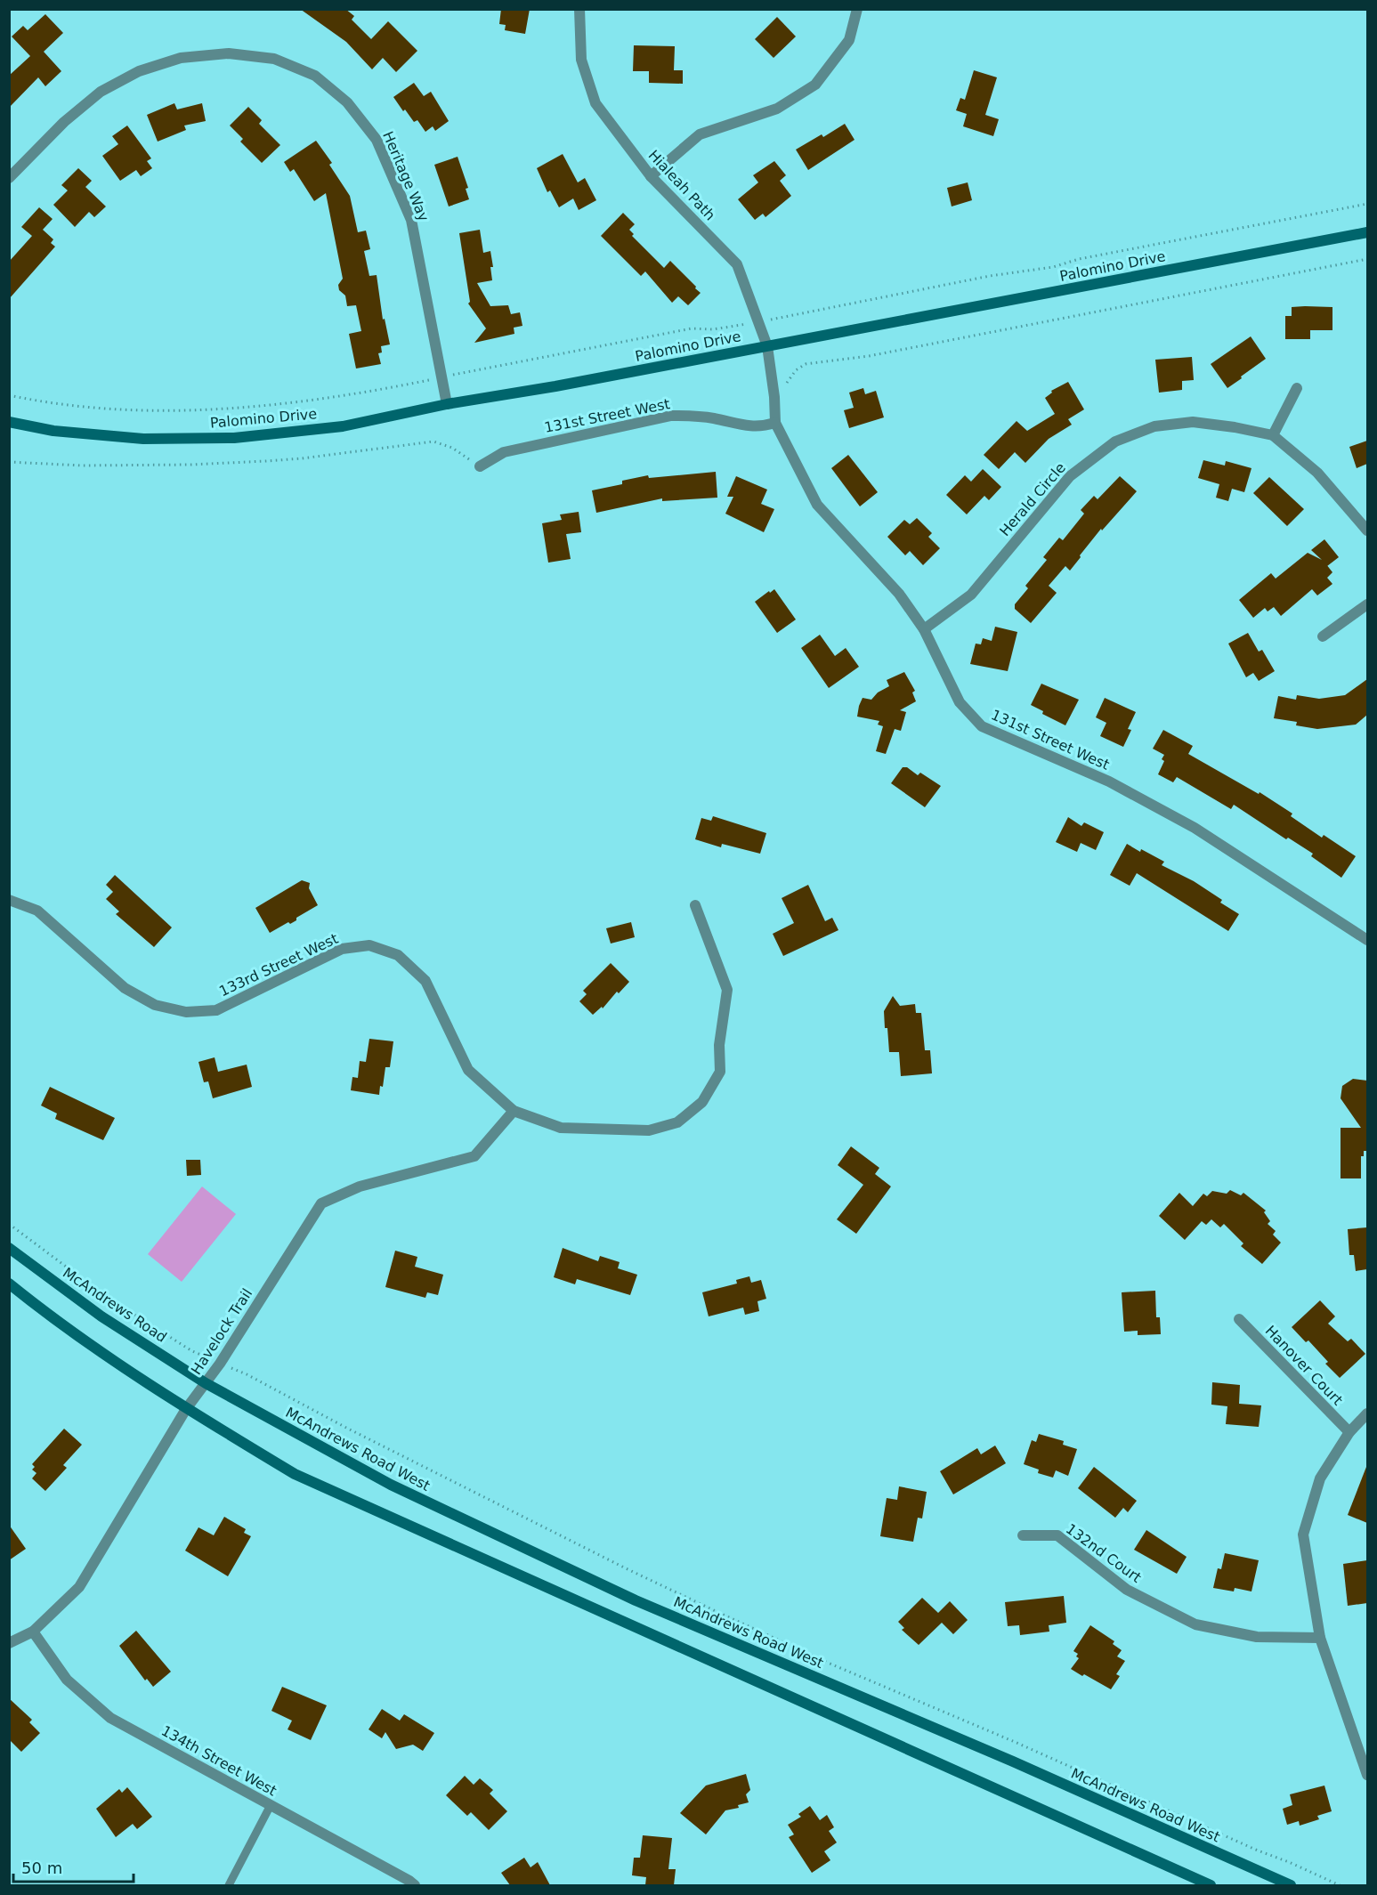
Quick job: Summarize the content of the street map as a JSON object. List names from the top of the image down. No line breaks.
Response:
{"streets":{"main road":["Palomino Drive","McAndrews Road","McAndrews Road West"],"street":["Heritage Way","Hialeah Path","131st Street West","Herald Circle","133rd Street West","Havelock Trail","Hanover Court","132nd Court","134th Street West"]},"crossings":[["Heritage Way","Palomino Drive"],["Hialeah Path","Palomino Drive"],["Hialeah Path","131st Street West"],["Palomino Drive","131st Street West"],["131st Street West","Herald Circle"],["133rd Street West","Havelock Trail"],["McAndrews Road","Havelock Trail"],["McAndrews Road","McAndrews Road West"],["Havelock Trail","McAndrews Road West"],["Havelock Trail","134th Street West"]],"scale_bar":"50 m"}
